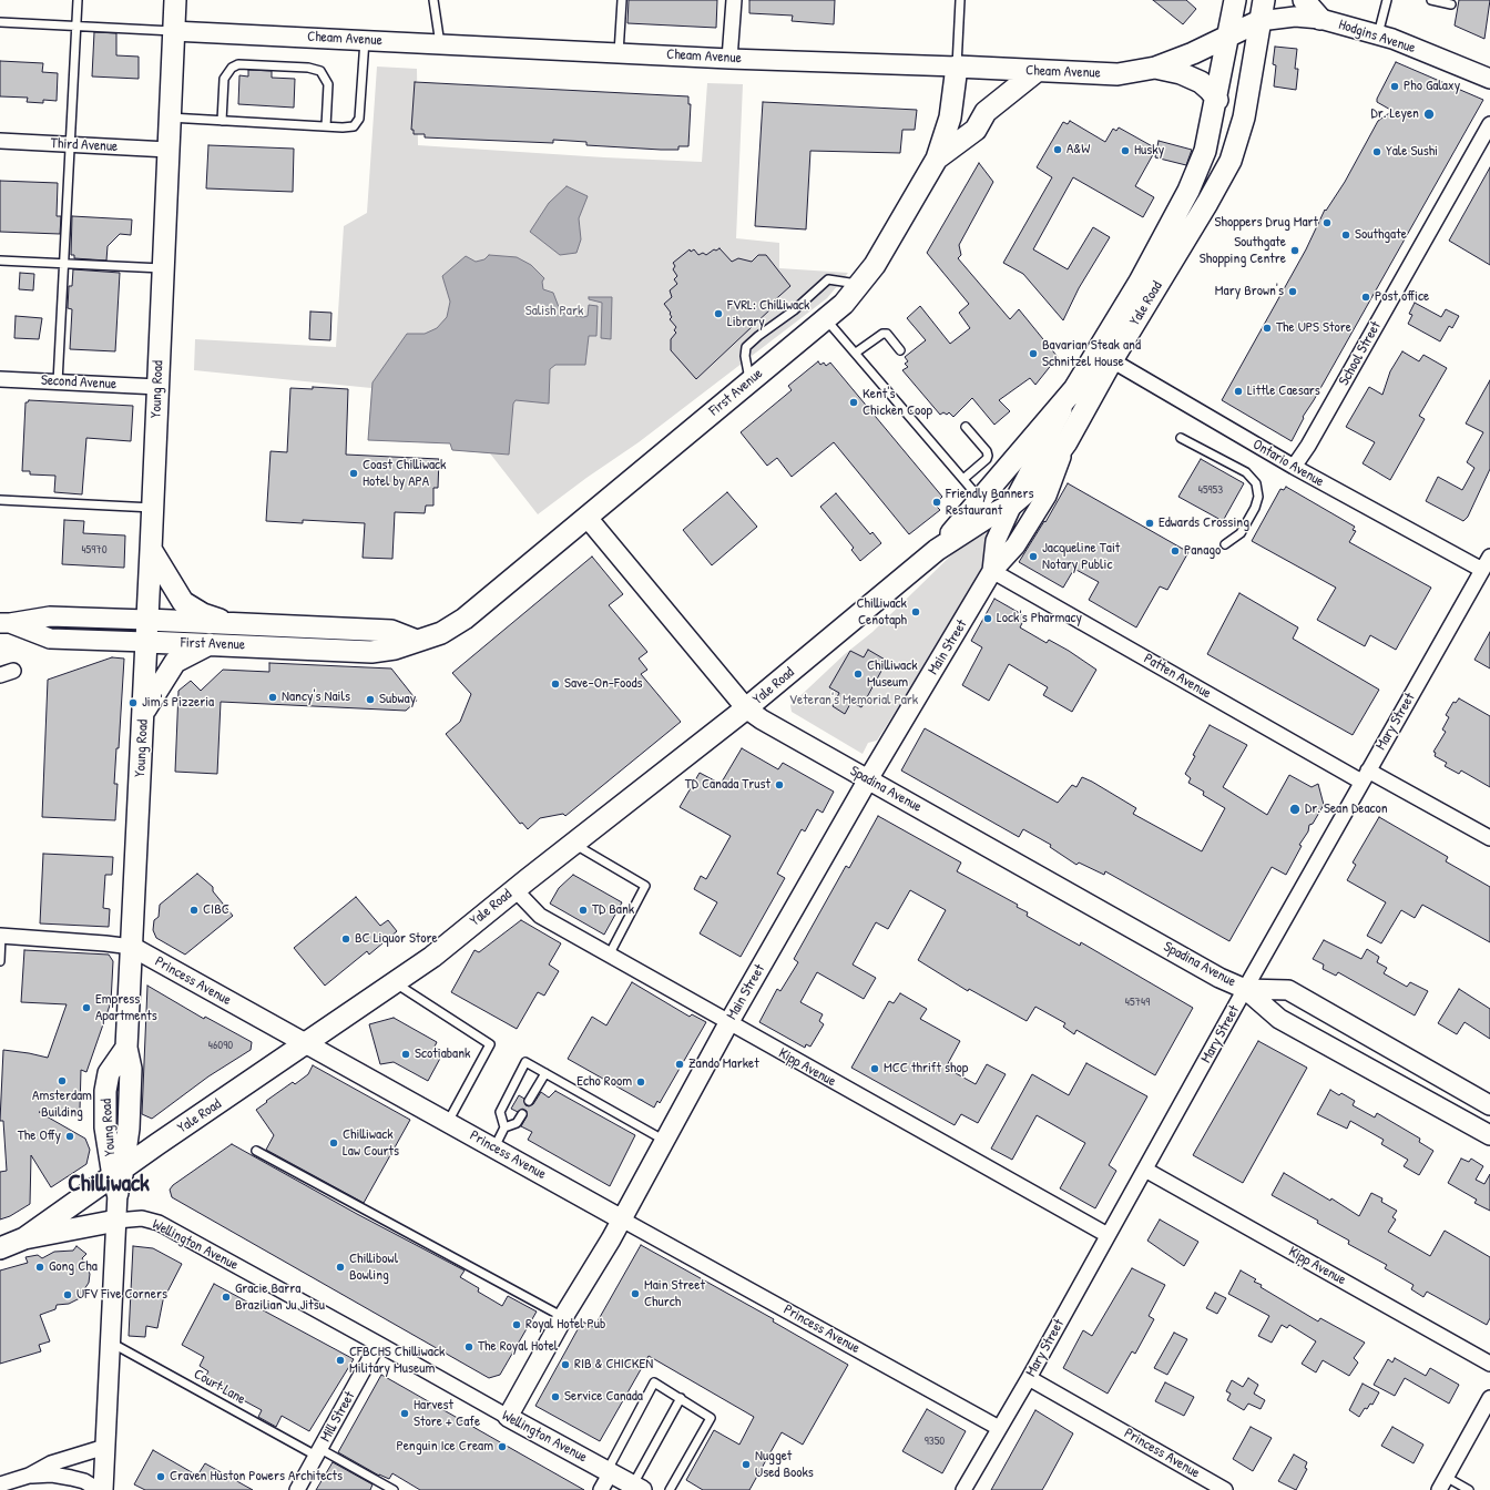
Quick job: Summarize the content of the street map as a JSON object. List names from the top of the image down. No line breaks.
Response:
{"streets":{"main road":["Cheam Avenue","Yale Road","Young Road","First Avenue"],"street":["Hodgins Avenue","Third Avenue","School Street","Second Avenue","Ontario Avenue","Main Street","Patten Avenue","Mary Street","Spadina Avenue","Princess Avenue","Kipp Avenue","Wellington Avenue","Mill Street"],"lane":["Court Lane"]},"crossings":[["Hodgins Avenue","Cheam Avenue"],["Hodgins Avenue","Yale Road"],["Cheam Avenue","Yale Road"],["Cheam Avenue","Young Road"],["Cheam Avenue","First Avenue"],["Third Avenue","Young Road"],["Yale Road","Young Road"],["Yale Road","Ontario Avenue"],["Yale Road","Main Street"],["Yale Road","Spadina Avenue"],["Yale Road","Princess Avenue"],["Yale Road","Kipp Avenue"],["Yale Road","Wellington Avenue"],["School Street","Ontario Avenue"],["Second Avenue","Young Road"],["Young Road","First Avenue"],["Young Road","Princess Avenue"],["Young Road","Wellington Avenue"],["Young Road","Court Lane"],["First Avenue","Spadina Avenue"],["Ontario Avenue","Mary Street"],["Main Street","Patten Avenue"],["Main Street","Spadina Avenue"],["Main Street","Princess Avenue"],["Main Street","Kipp Avenue"],["Main Street","Wellington Avenue"],["Patten Avenue","Mary Street"],["Mary Street","Spadina Avenue"],["Mary Street","Princess Avenue"],["Mary Street","Kipp Avenue"],["Wellington Avenue","Mill Street"],["Court Lane","Mill Street"]],"districts":["Chilliwack"],"parks":["Salish Park","Veteran's Memorial Park"],"places":["Pho Galaxy","Dr. Leyen","A&W","Husky","Yale Sushi","Shoppers Drug Mart","Southgate","Southgate Shopping Centre","Mary Brown's","Post office","FVRL: Chilliwack Library","The UPS Store","Bavarian Steak and Schnitzel House","Little Caesars","Kent's Chicken Coop","Coast Chilliwack Hotel by APA","Friendly Banners Restaurant","Edwards Crossing","Panago","Jacqueline Tait Notary Public","Chilliwack Cenotaph","Lock's Pharmacy","Chilliwack Museum","Save-On-Foods","Nancy's Nails","Subway","Jim's Pizzeria","TD Canada Trust","Dr. Sean Deacon","CIBC","TD Bank","BC Liquor Store","Empress Apartments","Scotiabank","Zando Market","MCC thrift shop","Amsterdam Building","Echo Room","The Offy","Chilliwack Law Courts","Gong Cha","Chillibowl Bowling","Main Street Church","UFV Five Corners","Gracie Barra Brazilian Ju Jitsu","Royal Hotel Pub","The Royal Hotel","CFBCHS Chilliwack Military Museum","RIB & CHICKEN","Service Canada","Harvest Store + Cafe","Penguin Ice Cream","Nugget Used Books","Craven Huston Powers Architects"],"house_numbers":["45953","45970","45749","46090","9350"]}
